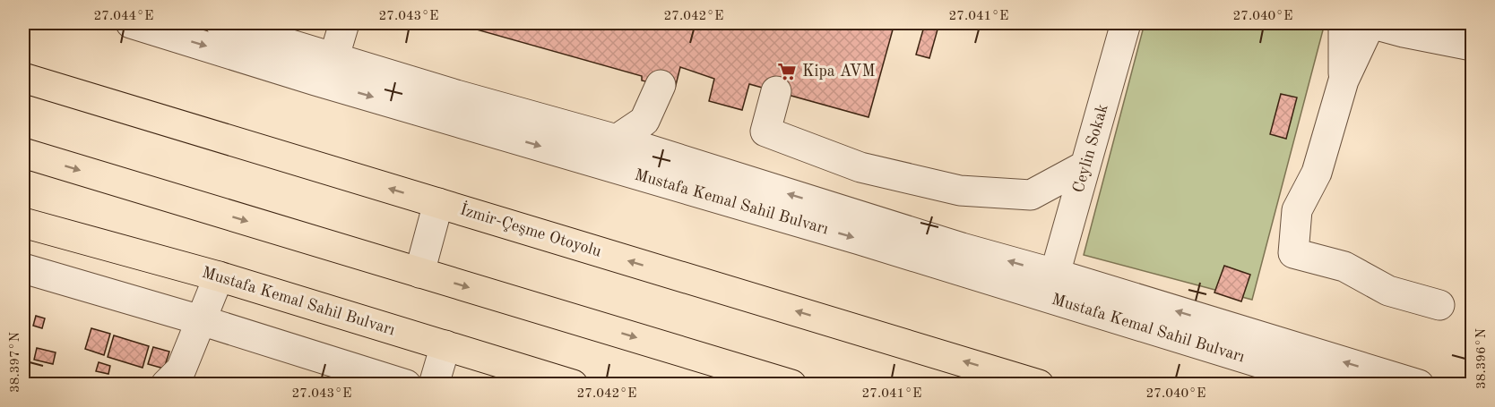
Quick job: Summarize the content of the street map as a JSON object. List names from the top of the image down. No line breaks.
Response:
{"streets":{"main road":["Mustafa Kemal Sahil Bulvarı","İzmir-Çeşme Otoyolu"],"street":["Ceylin Sokak"]},"crossings":[["Ceylin Sokak","Mustafa Kemal Sahil Bulvarı"]],"places":{"supermarket":["Kipa AVM"]},"coordinates":["27.044°E","27.043°E","27.042°E","27.041°E","27.040°E","38.396°N","38.397°N"]}
